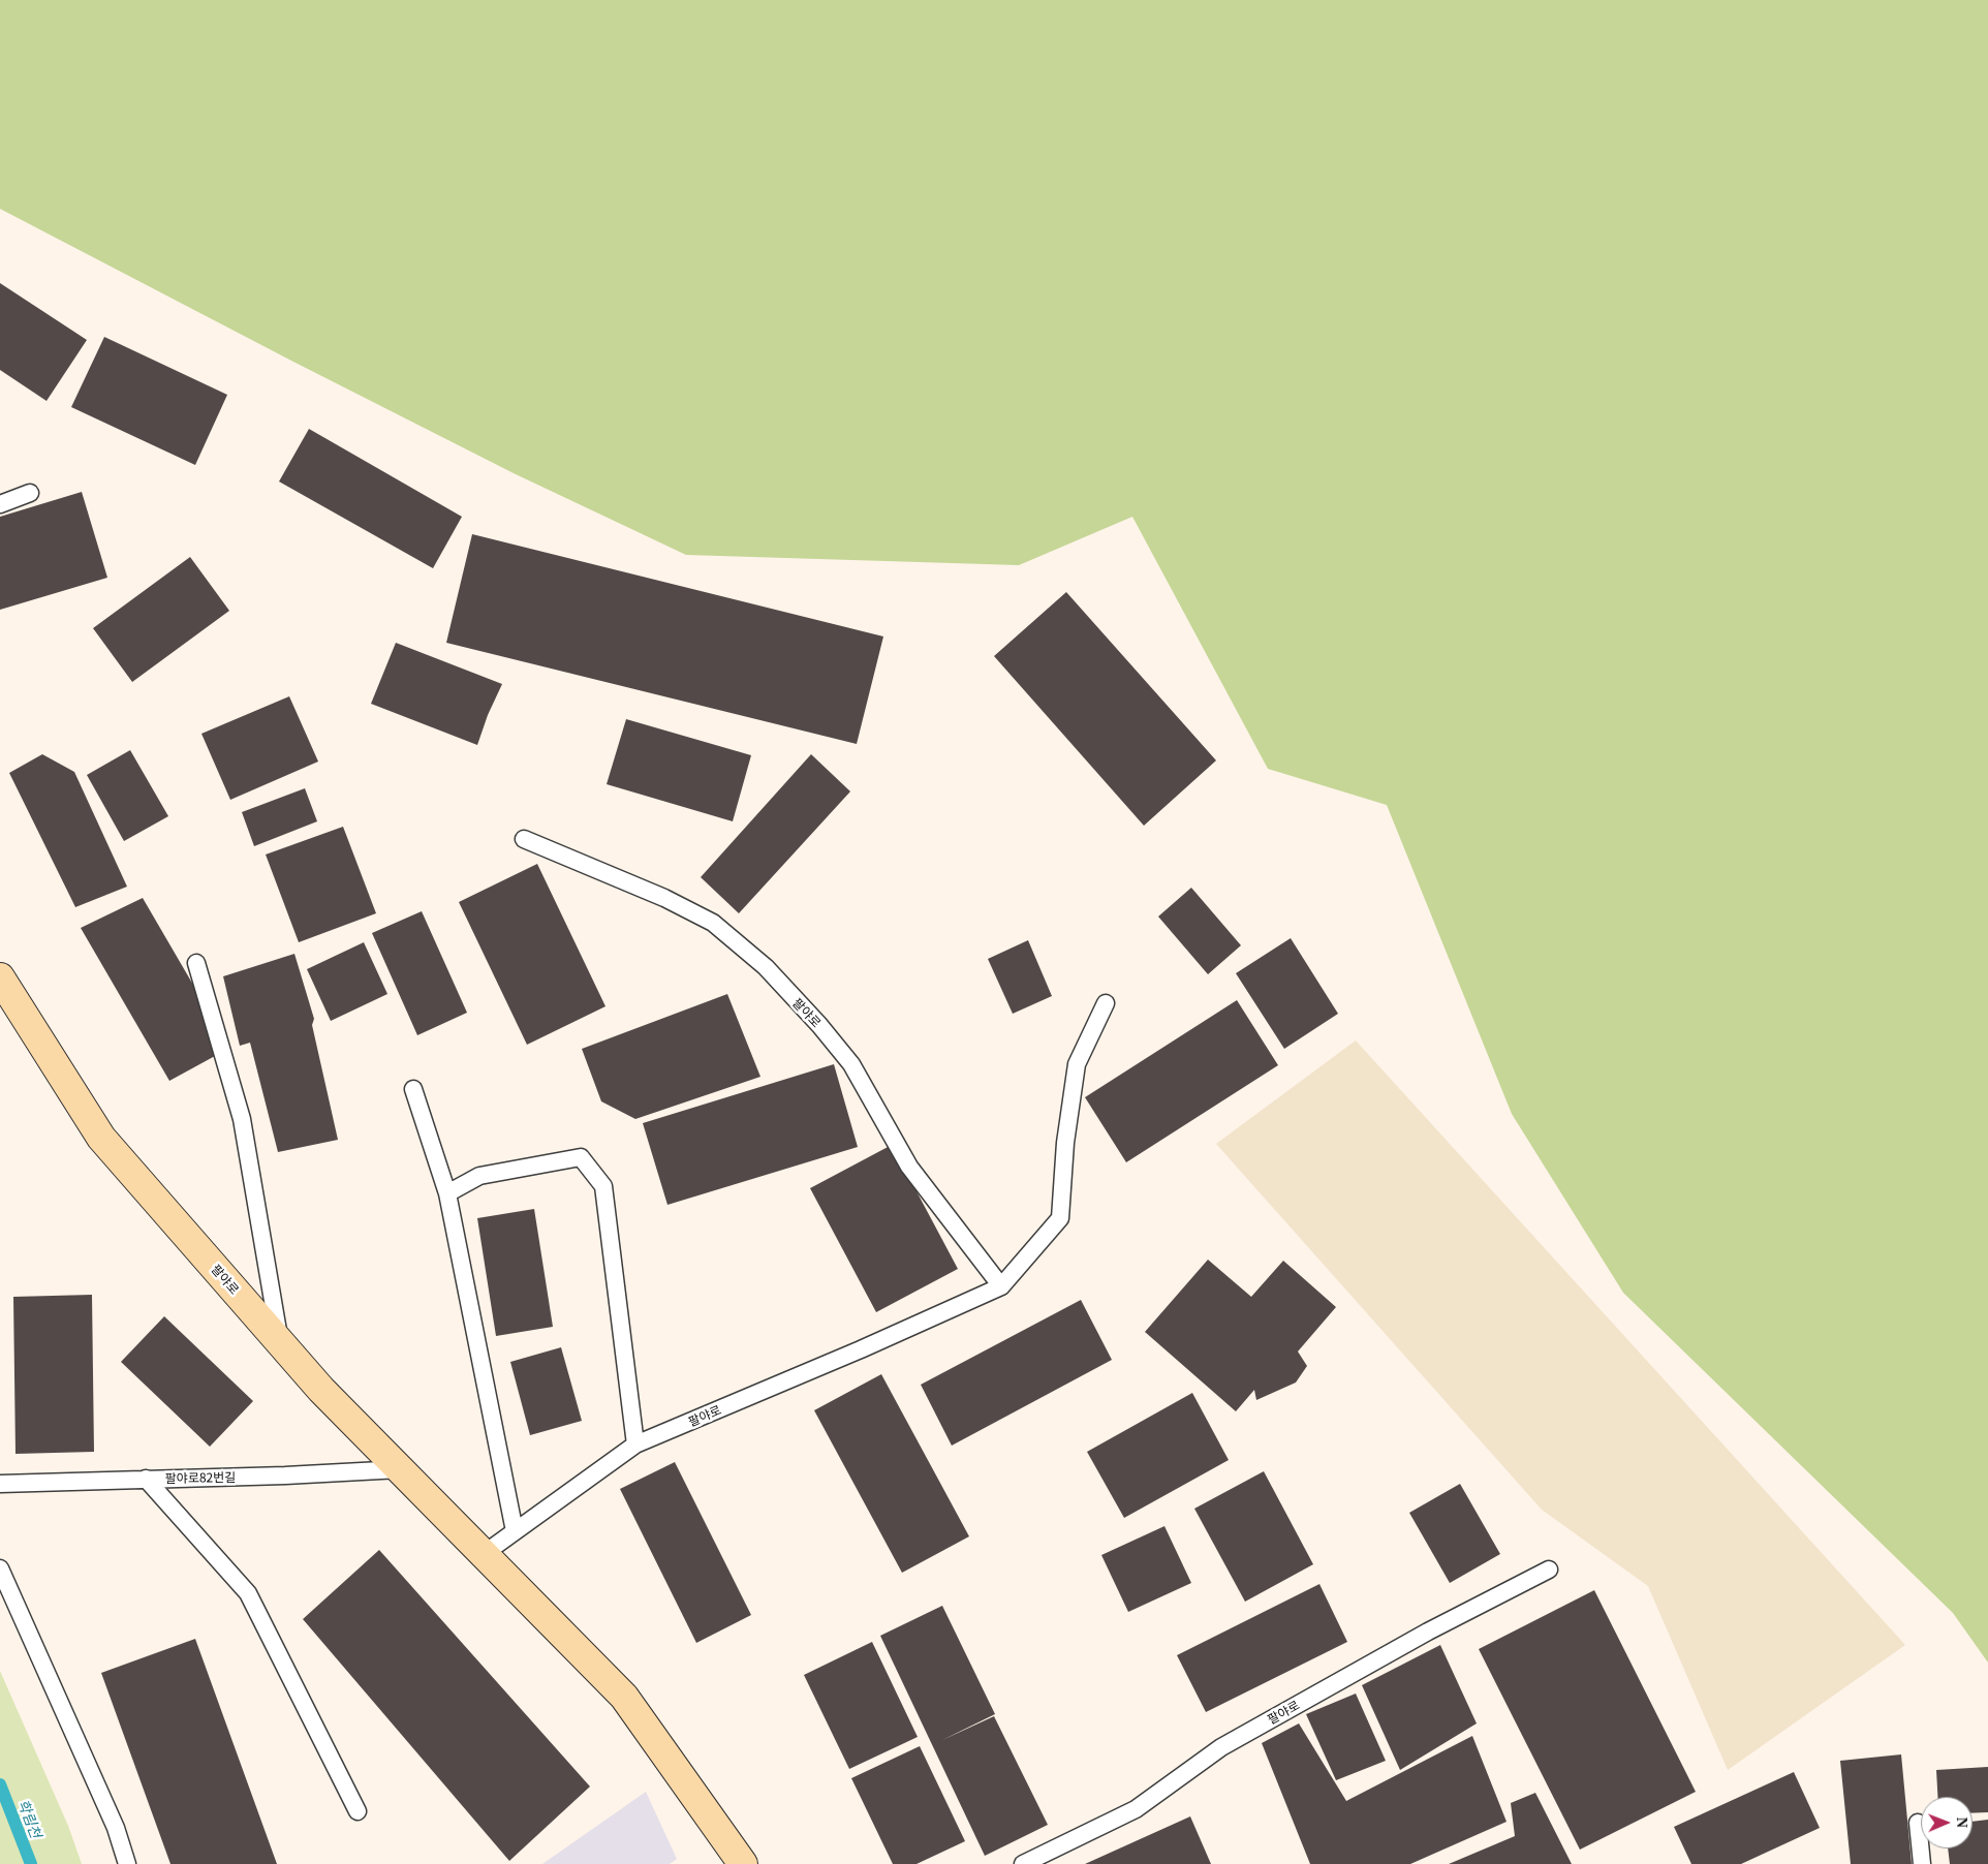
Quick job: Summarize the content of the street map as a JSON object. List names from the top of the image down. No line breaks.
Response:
{"streets":{"street":["팔야로"],"lane":["팔야로82번길"]},"crossings":[["팔야로","팔야로82번길"]],"water":["학림천"],"north":"right"}
